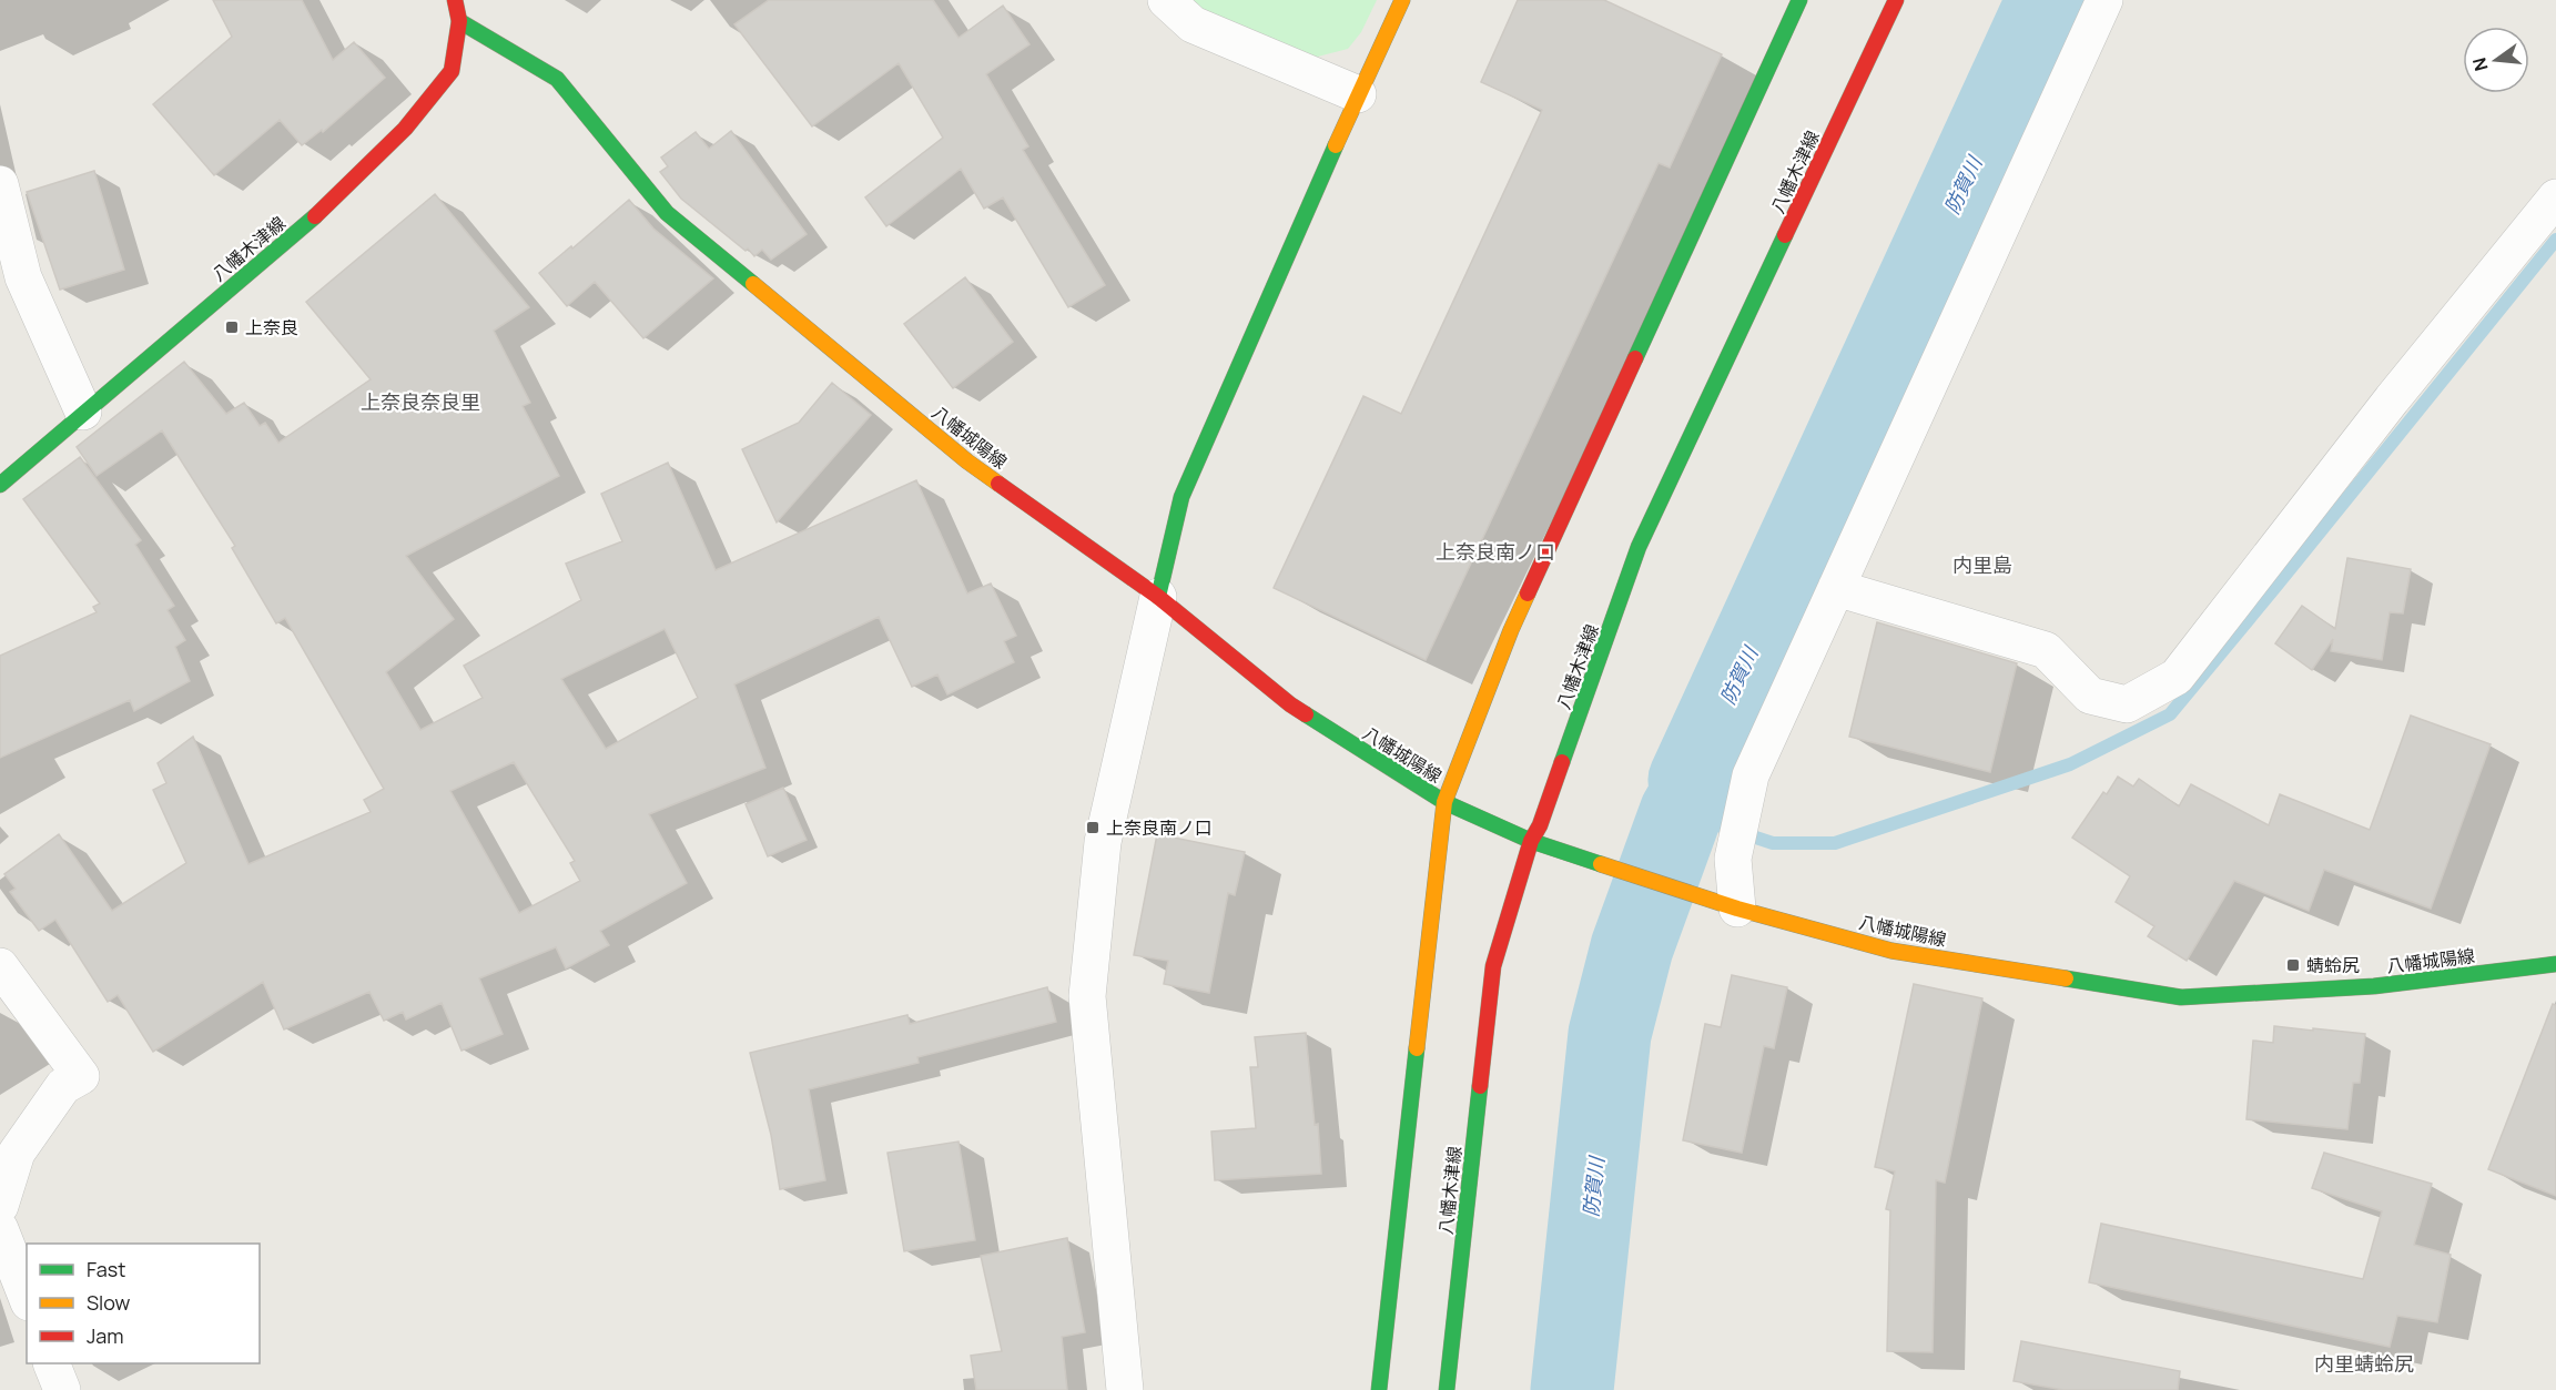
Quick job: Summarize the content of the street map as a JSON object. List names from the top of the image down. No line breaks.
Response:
{"streets":{"main road":["八幡木津線","八幡城陽線"]},"crossings":[["八幡木津線","八幡城陽線"]],"districts":["上奈良奈良里","上奈良南ノ口","内里島","内里蜻蛉尻"],"water":["防賀川"],"places":{"transit":["上奈良","上奈良南ノ口","蜻蛉尻"]},"legend":["Fast","Slow","Jam"],"north":"left"}
